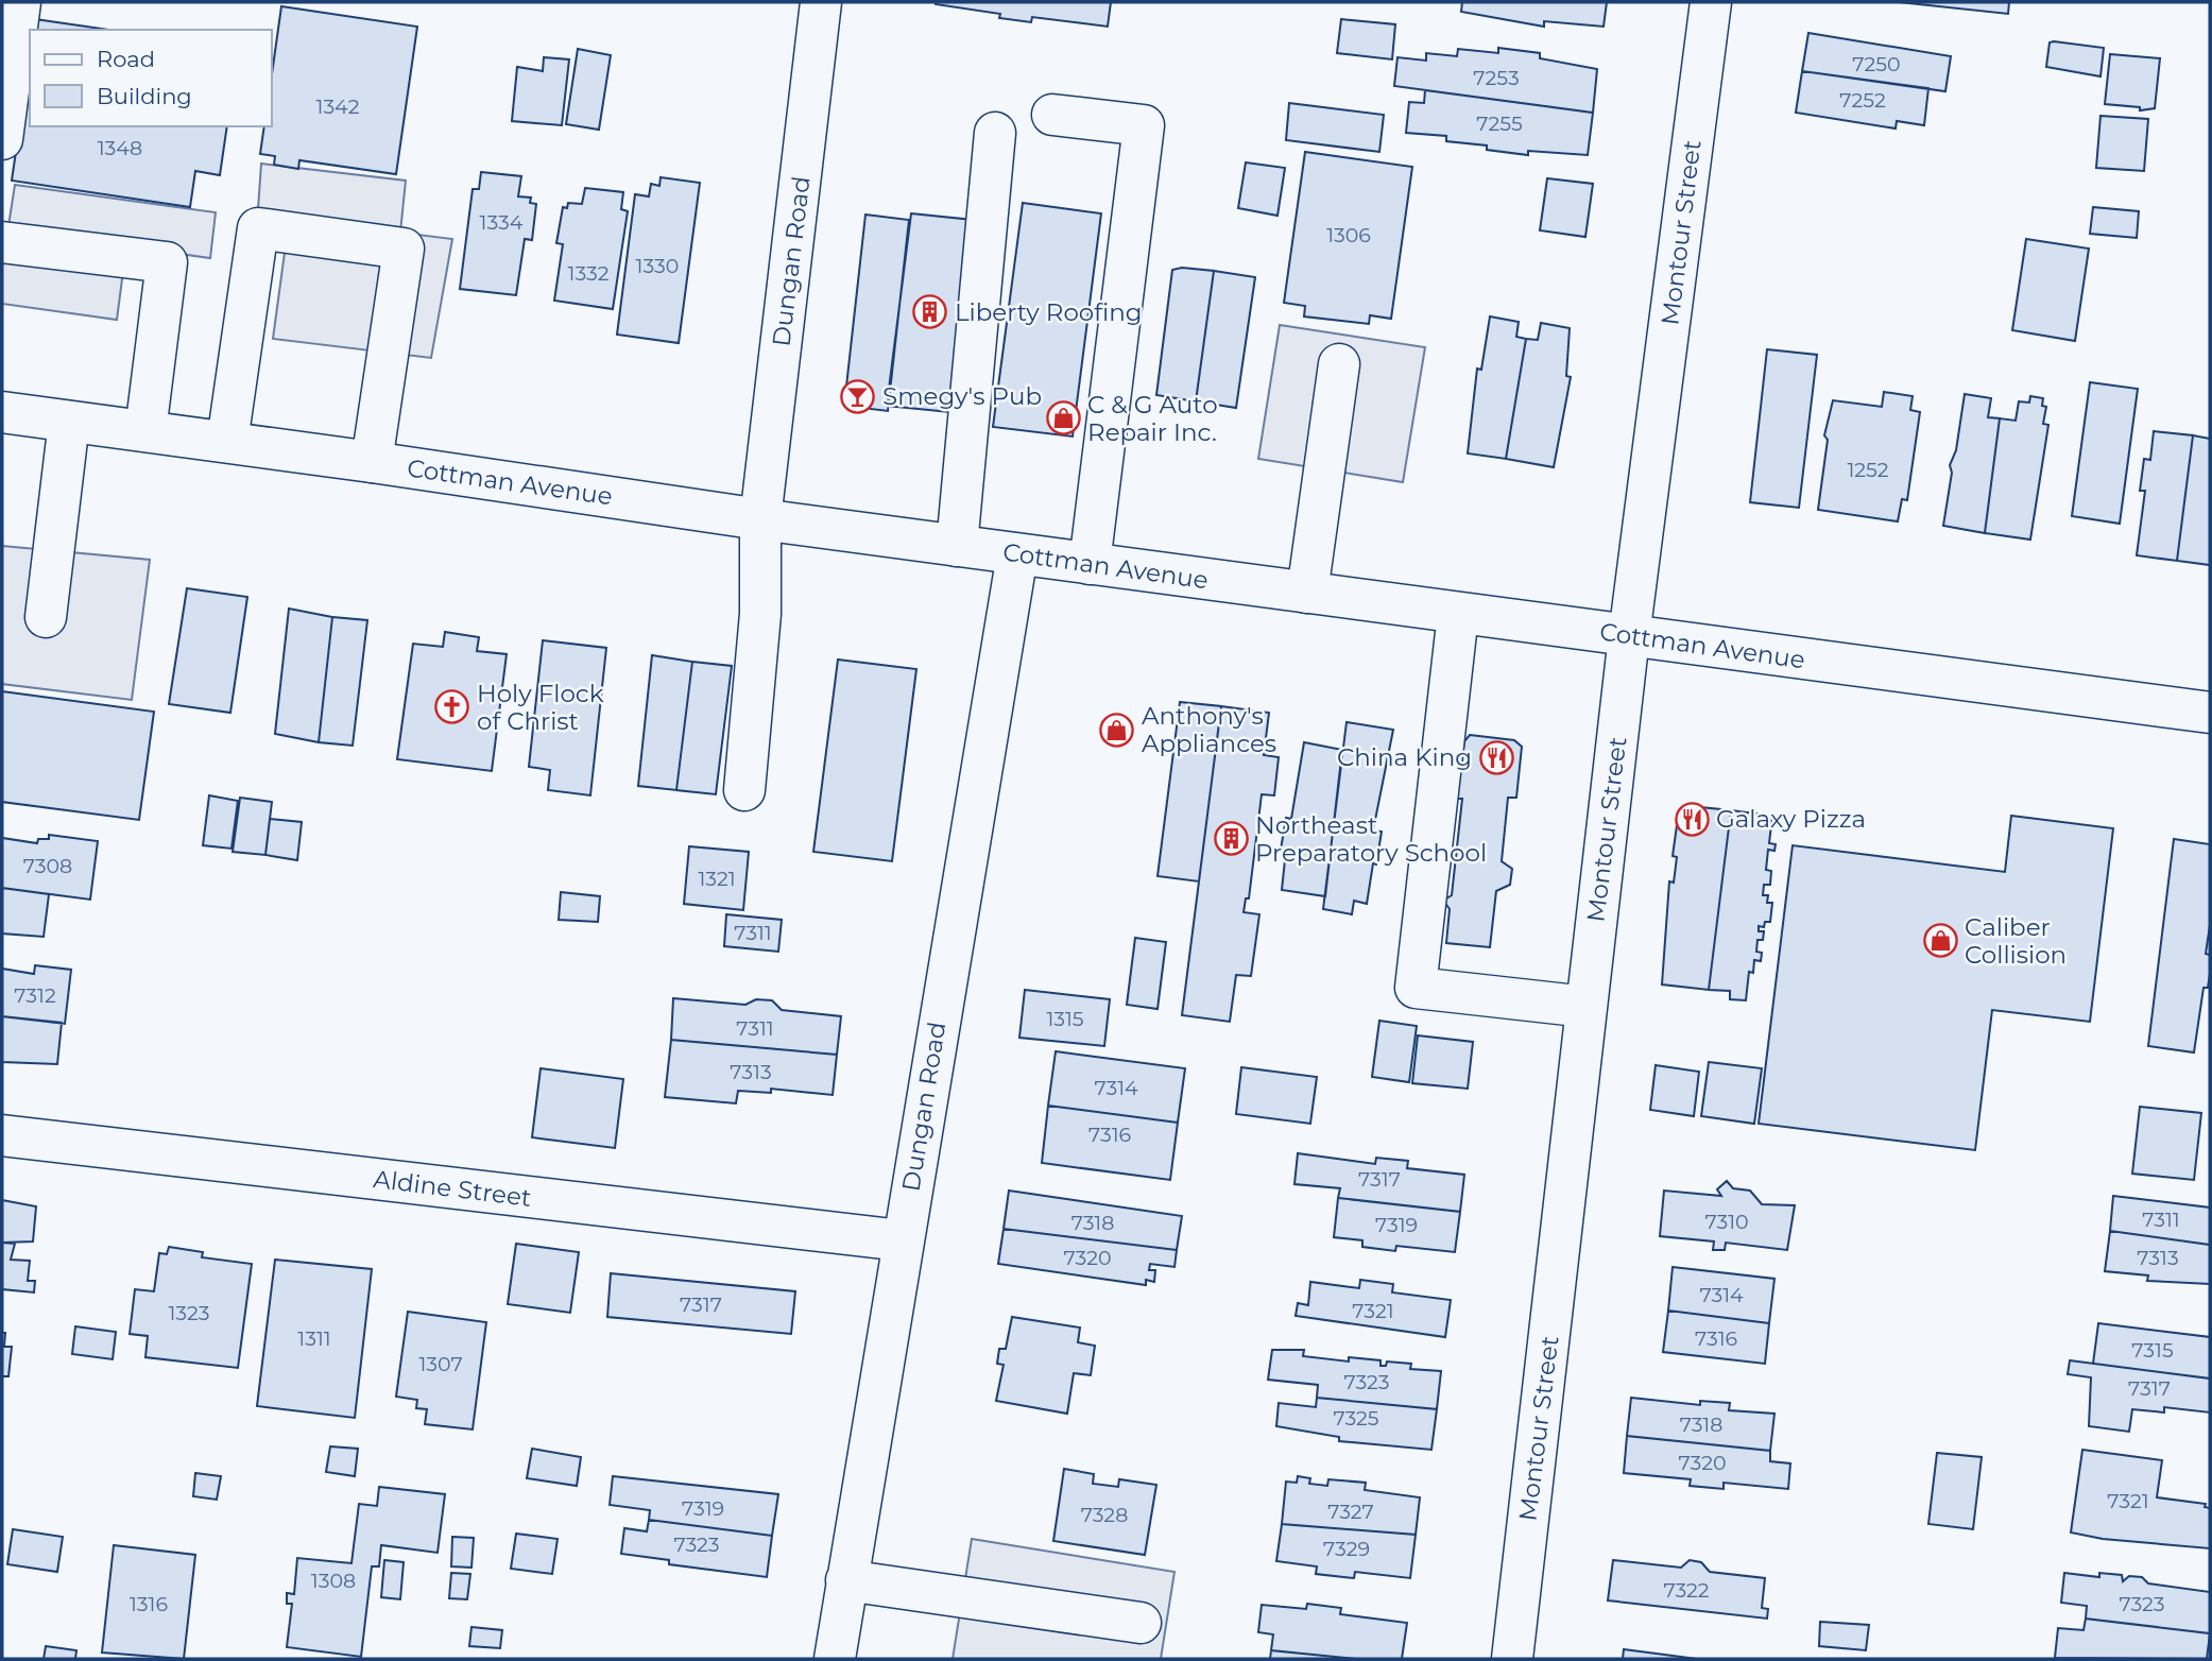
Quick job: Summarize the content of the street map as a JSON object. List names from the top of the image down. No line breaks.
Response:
{"streets":{"street":["Montour Street","Dungan Road","Cottman Avenue","Aldine Street"]},"crossings":[["Montour Street","Cottman Avenue"],["Dungan Road","Cottman Avenue"],["Dungan Road","Aldine Street"]],"places":{"building":["Liberty Roofing","Northeast Preparatory School"],"bar":["Smegy's Pub"],"shop":["C & G Auto Repair Inc.","Anthony's Appliances","Caliber Collision"],"church":["Holy Flock of Christ"],"restaurant":["China King","Galaxy Pizza"]},"house_numbers":["7250","7253","7252","1342","7255","1348","1334","1306","1330","1332","1252","7308","1321","7311","7312","1315","7311","7313","7314","7316","7317","7311","7310","7318","7319","7320","7313","7314","7317","7321","1323","1311","7316","7315","1307","7323","7317","7325","7318","7320","7321","7319","7327","7328","7323","7329","1308","7322","1316","7323"],"legend":["Road","Building"]}
